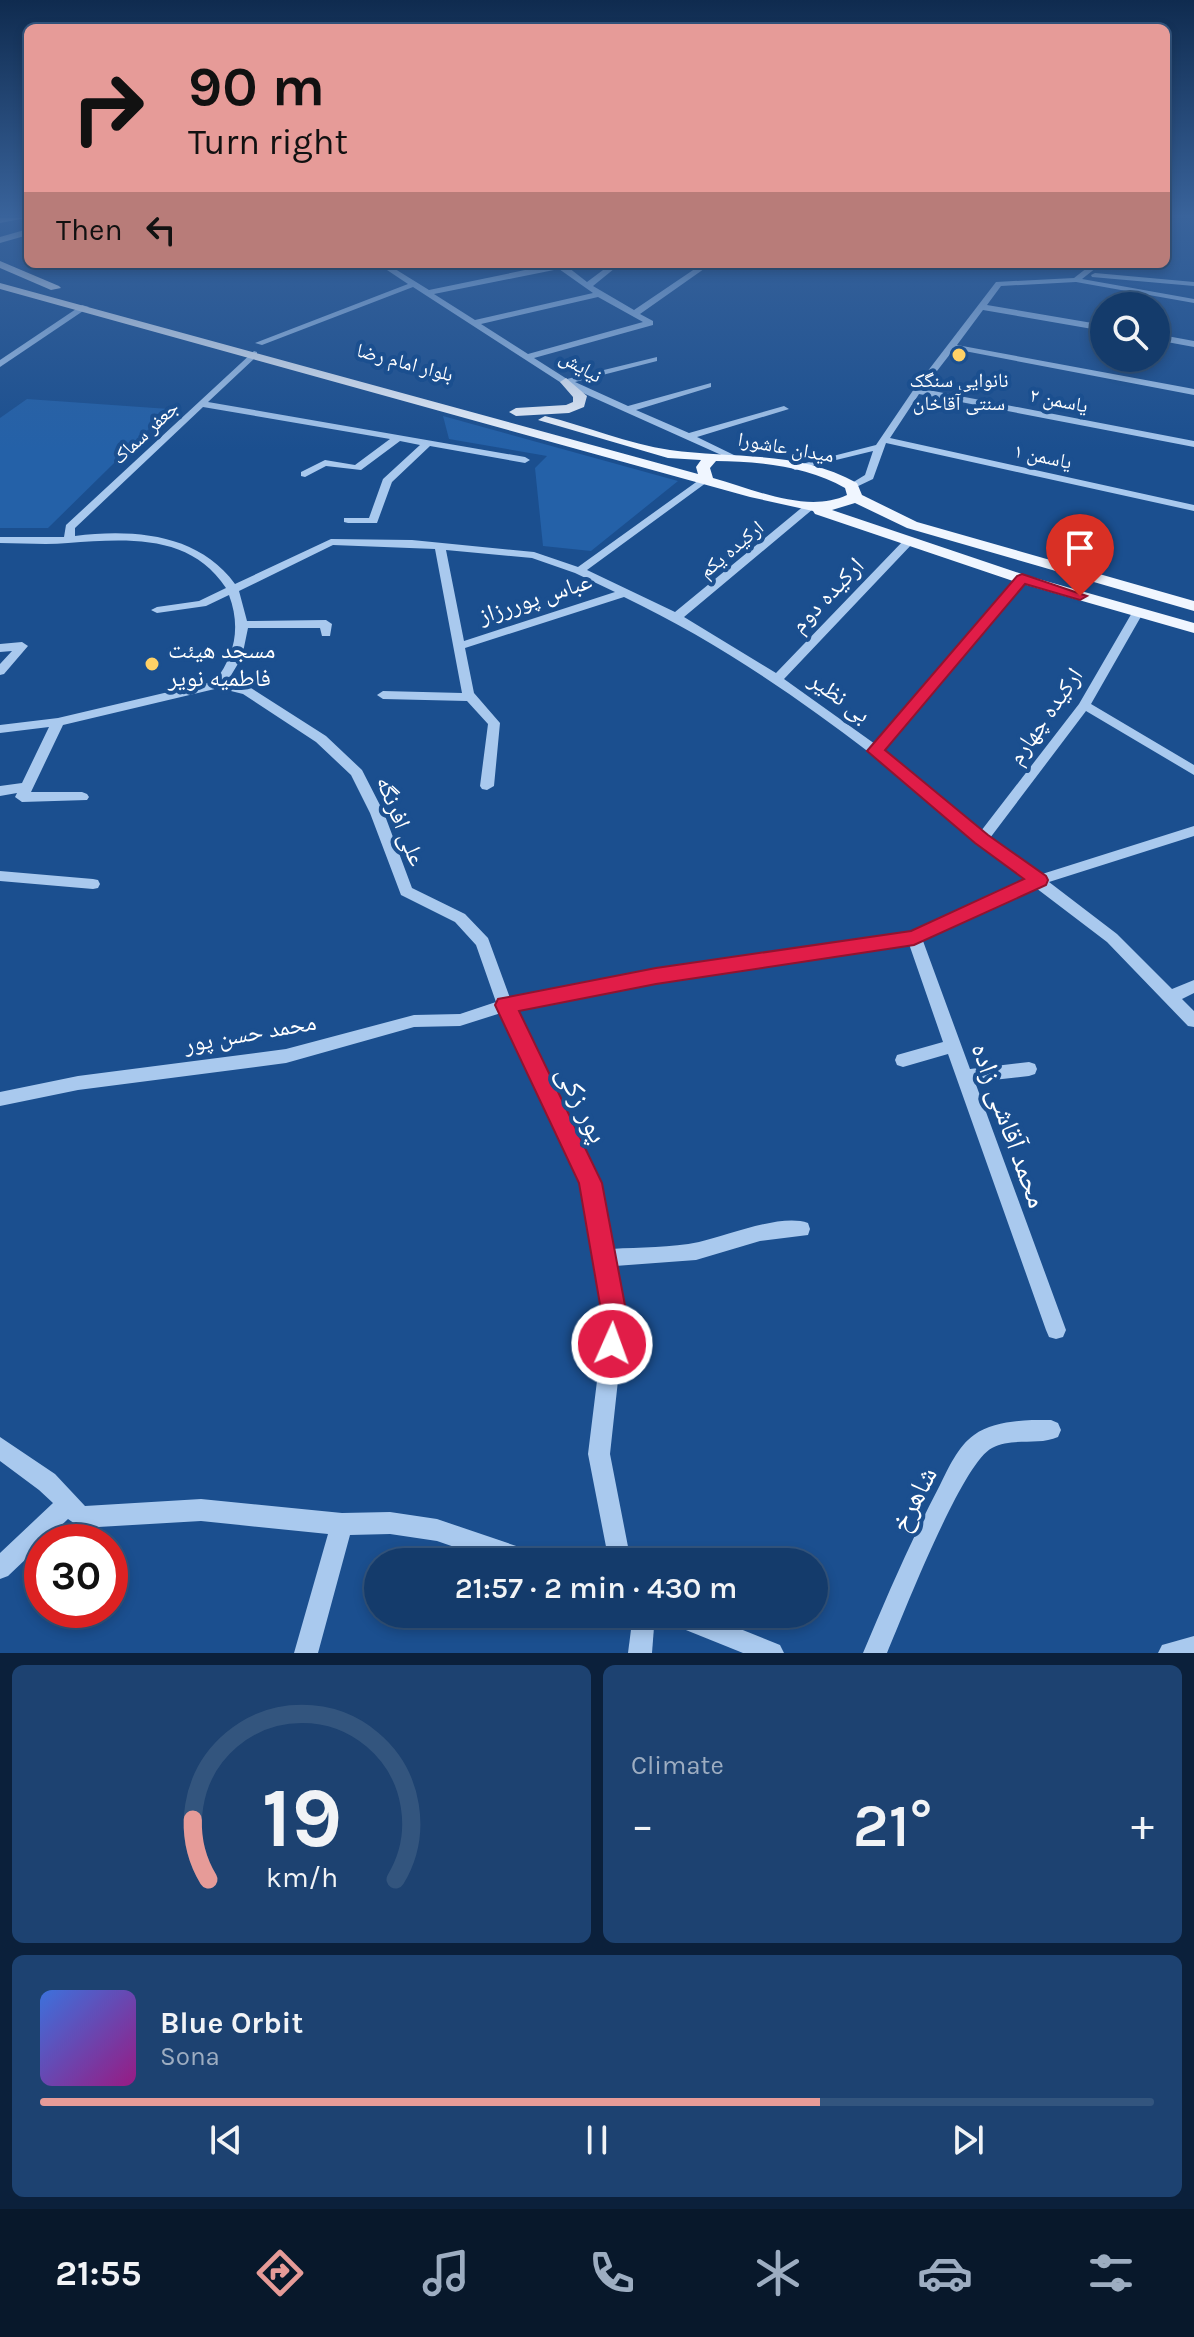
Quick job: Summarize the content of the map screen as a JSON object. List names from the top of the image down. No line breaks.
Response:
{"streets":{"main road":["بلوار امام رضا","میدان عاشورا"],"street":["نیایش","یاسمن ۲","جعفر سماک","یاسمن ۱","ارکیده یکم","ارکیده دوم","عباس پوررزاز","بی نظیر","ارکیده چهارم","علی افرنگه","محمد حسن پور","پور زکی","محمد آقاشی زاده","شاهرخ"]},"crossings":[["بلوار امام رضا","جعفر سماک"],["بلوار امام رضا","میدان عاشورا"],["نیایش","میدان عاشورا"],["میدان عاشورا","ارکیده یکم"],["ارکیده یکم","بی نظیر"],["ارکیده دوم","بی نظیر"],["عباس پوررزاز","بی نظیر"],["بی نظیر","ارکیده چهارم"],["بی نظیر","محمد حسن پور"],["علی افرنگه","محمد حسن پور"],["علی افرنگه","پور زکی"],["محمد حسن پور","پور زکی"],["محمد حسن پور","محمد آقاشی زاده"]],"places":["نانوایی سنگک سنتی آقاخان","مسجد هیئت فاطمیه نویر"],"page":{"turn":["90 m","Turn right"],"then":"Then","limit":"30","trip":"21:57 · 2 min · 430 m","tile":"Climate","heat":["−","21°","+"],"song":["Blue Orbit","Sona"],"tabs":"21:55","gauge":["19","km/h"]}}
